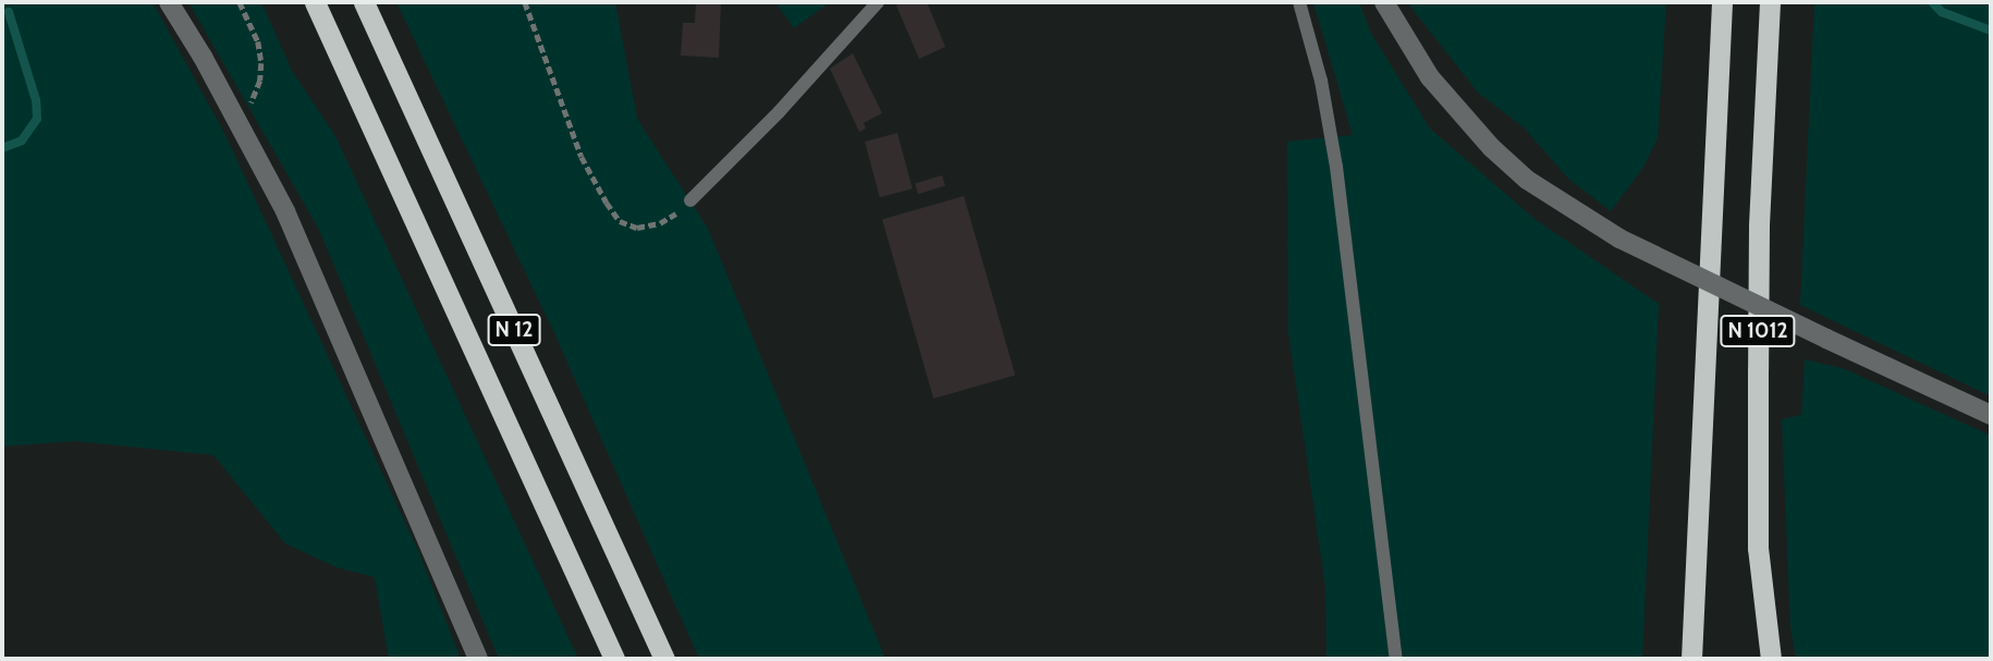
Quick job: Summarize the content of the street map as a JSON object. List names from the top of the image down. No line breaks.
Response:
{"streets":{"highway":["N 12","N 1012"]}}
